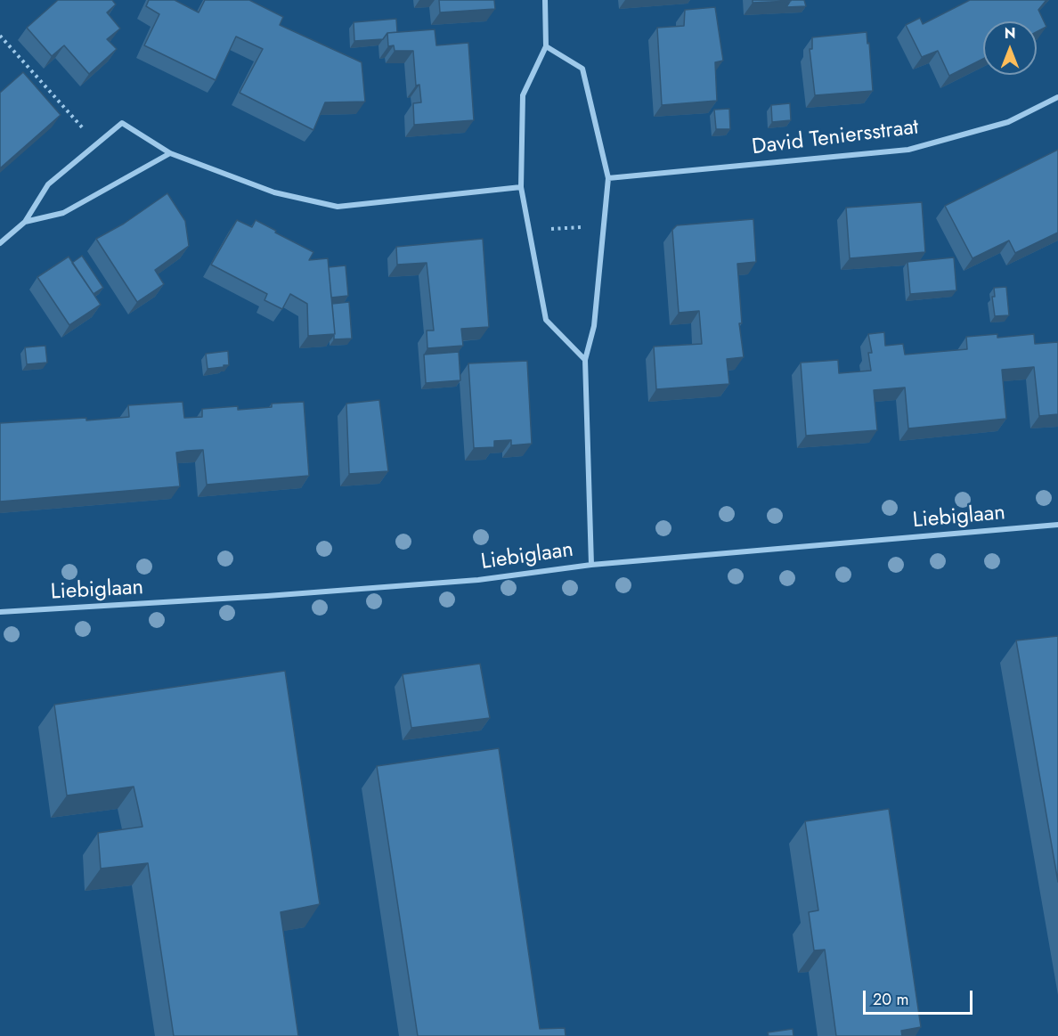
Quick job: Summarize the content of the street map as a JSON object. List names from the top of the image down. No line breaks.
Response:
{"streets":{"street":["David Teniersstraat","Liebiglaan"]},"scale_bar":"20 m","north":"top"}
